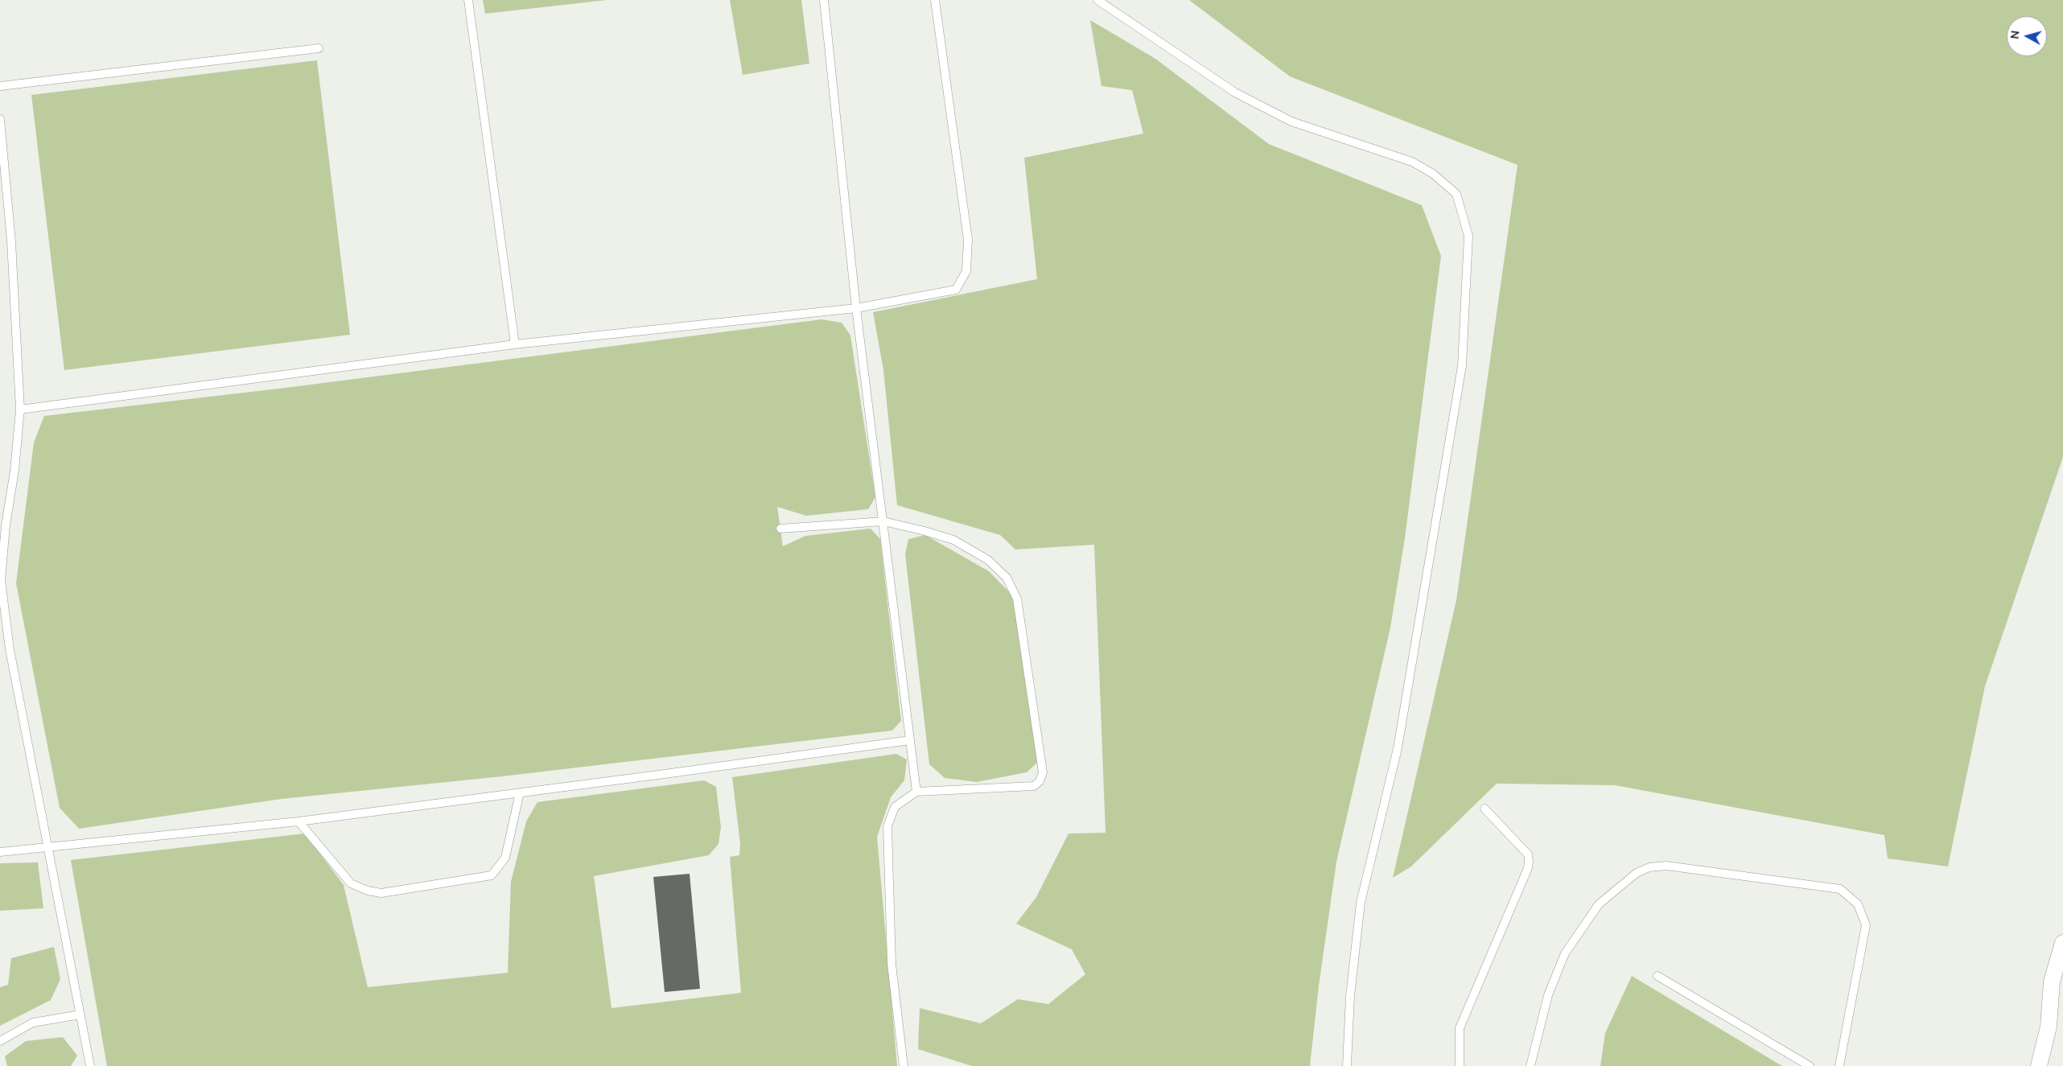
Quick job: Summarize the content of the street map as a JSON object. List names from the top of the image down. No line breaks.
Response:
{"north":"left"}
